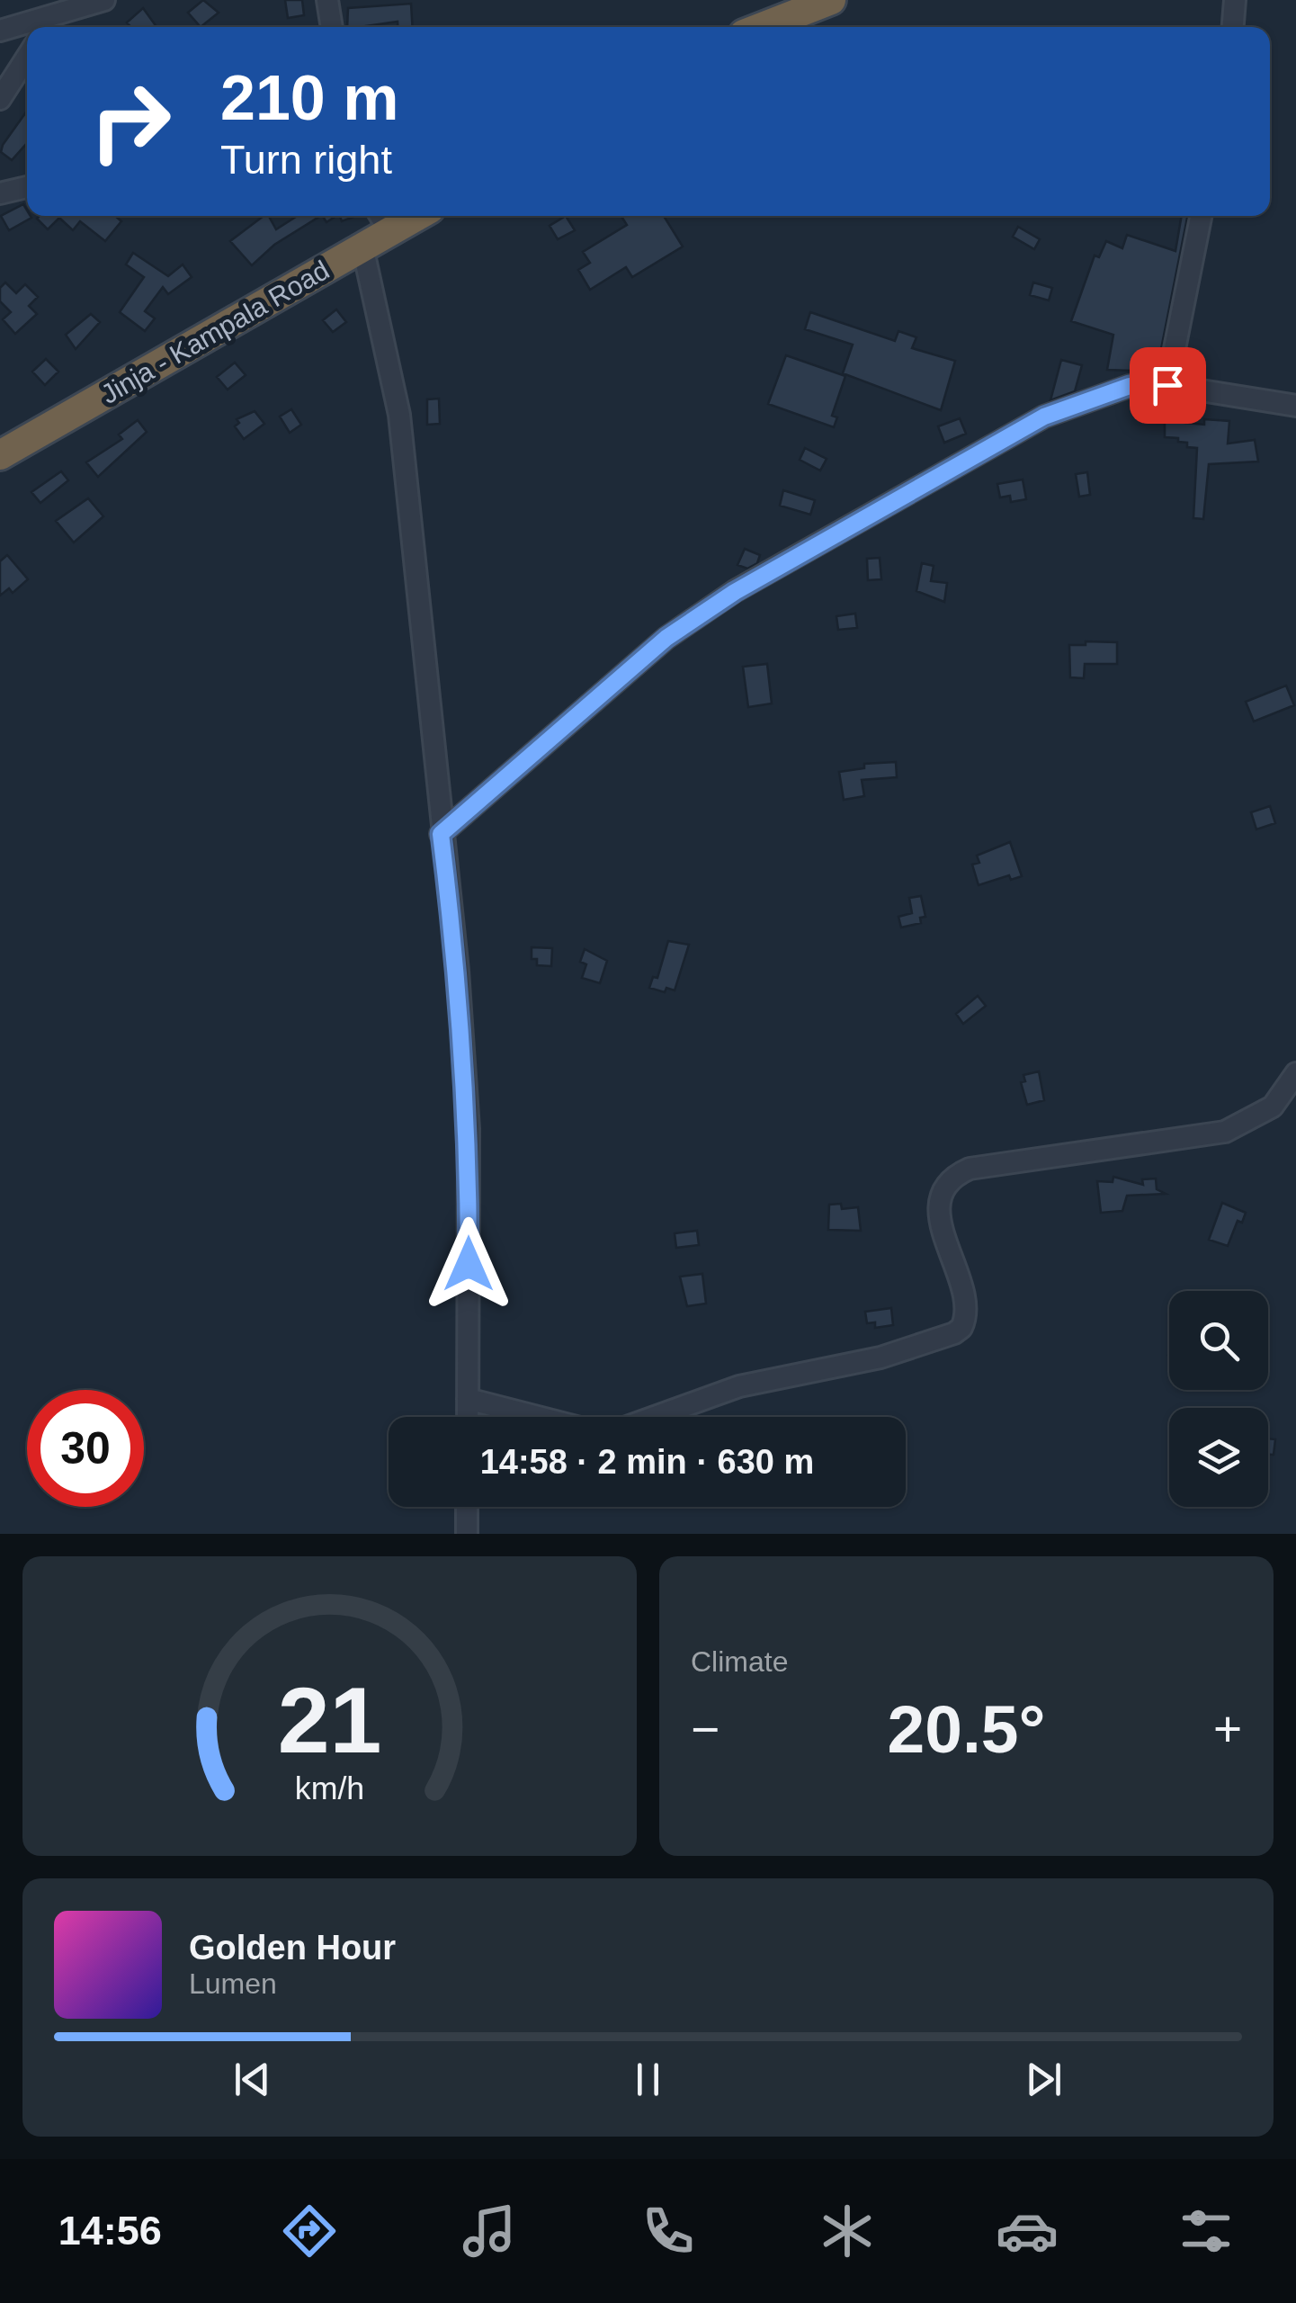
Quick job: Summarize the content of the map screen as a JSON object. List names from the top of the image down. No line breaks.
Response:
{"streets":{"highway":["Jinja - Kampala Road"]},"page":{"turn":["210 m","Turn right"],"limit":"30","trip":"14:58 · 2 min · 630 m","tile":"Climate","heat":["−","20.5°","+"],"song":["Golden Hour","Lumen"],"tabs":"14:56","gauge":["21","km/h"]}}
